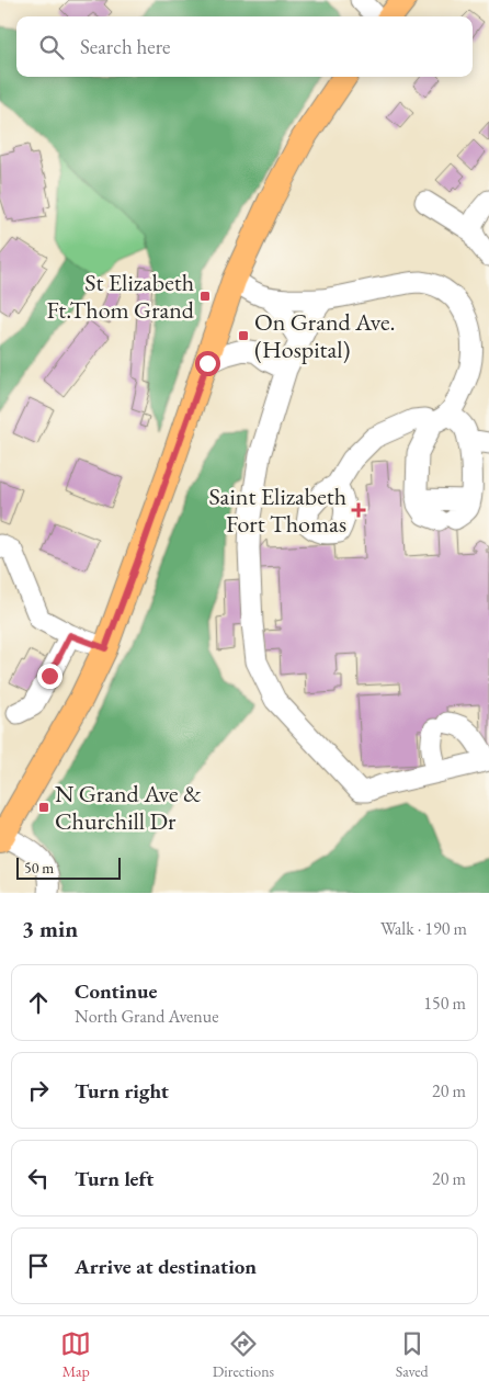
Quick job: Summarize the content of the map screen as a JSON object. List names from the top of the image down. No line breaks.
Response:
{"places":{"transit":["St Elizabeth Ft.Thom Grand","On Grand Ave. (Hospital)","N Grand Ave & Churchill Dr"],"health":["Saint Elizabeth Fort Thomas"]},"scale_bar":"50 m","page":{"search":"Search here","scale":"50 m","heading":["3 min","Walk · 190 m"],"list":[["Continue","North Grand Avenue","150 m"],["Turn right","20 m"],["Turn left","20 m"],"Arrive at destination"],"nav":["Map","Directions","Saved"]}}
